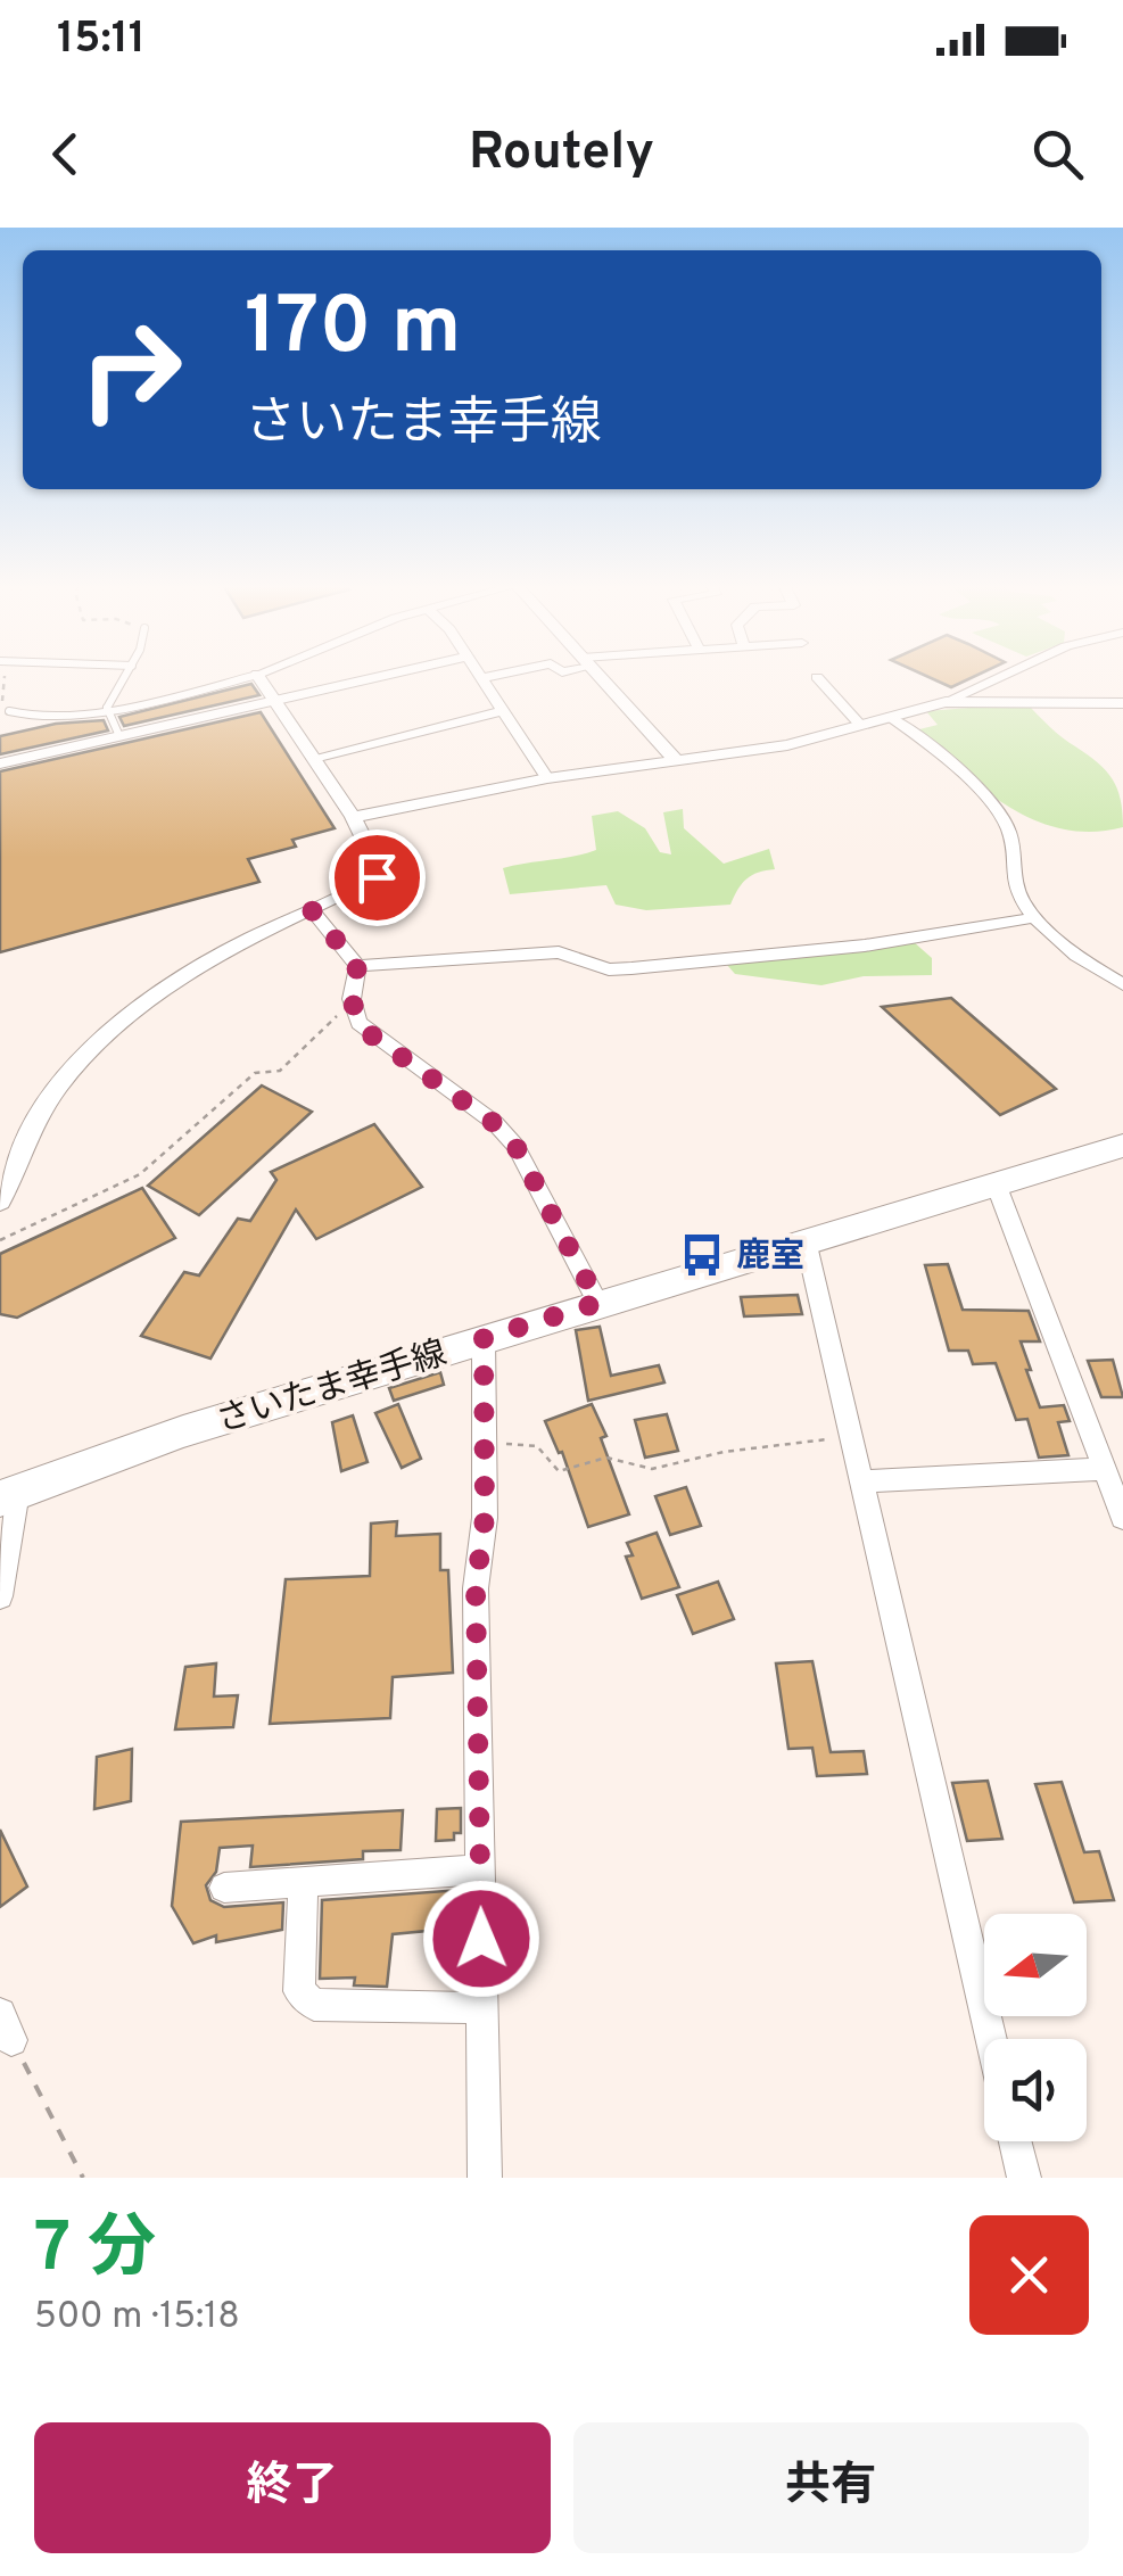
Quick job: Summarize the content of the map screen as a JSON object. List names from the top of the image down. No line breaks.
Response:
{"streets":{"main road":["さいたま幸手線"]},"places":{"bus stop":["鹿室"]},"north":"left","page":{"status":"15:11","header":"Routely","turn":["170 m","さいたま幸手線"],"heading":["7 分","500 m · 15:18"],"buttons":["終了","共有"]}}
